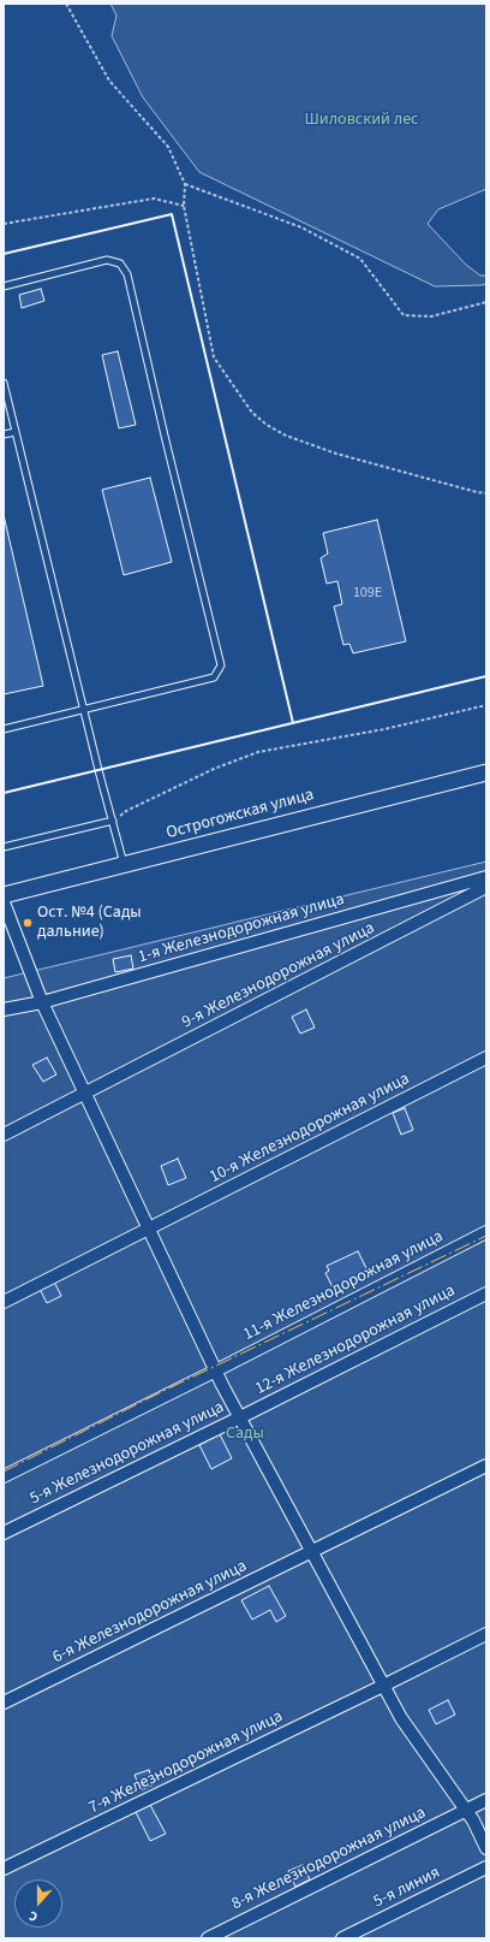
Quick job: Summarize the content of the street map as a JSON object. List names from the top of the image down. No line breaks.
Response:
{"streets":{"street":["Острогожская улица","1-я Железнодорожная улица","9-я Железнодорожная улица","10-я Железнодорожная улица","11-я Железнодорожная улица","12-я Железнодорожная улица","5-я Железнодорожная улица","6-я Железнодорожная улица","7-я Железнодорожная улица","8-я Железнодорожная улица","5-я линия"]},"crossings":[["12-я Железнодорожная улица","5-я Железнодорожная улица"]],"parks":["Шиловский лес","Сады"],"places":["Ост. №4 (Сады дальние)"],"house_numbers":["109Е"],"north":"bottom"}
